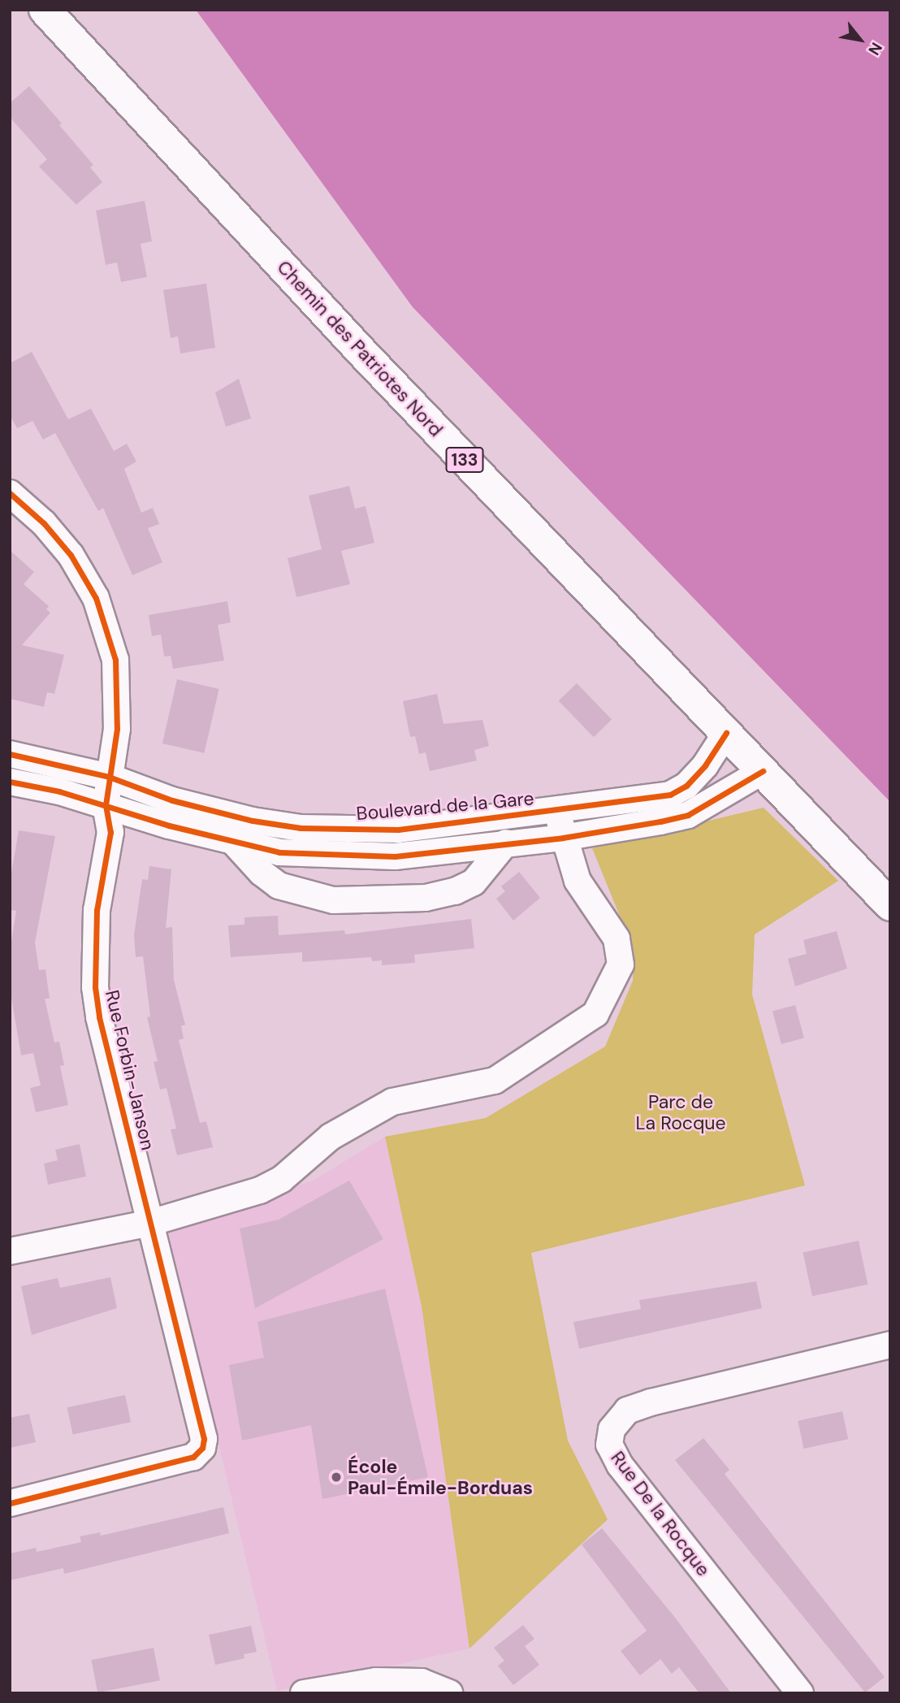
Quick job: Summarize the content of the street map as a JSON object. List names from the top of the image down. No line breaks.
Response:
{"streets":{"main road":["Chemin des Patriotes Nord","133"],"street":["Boulevard de la Gare","Rue Forbin-Janson","Rue De la Rocque"]},"crossings":[["Chemin des Patriotes Nord","Boulevard de la Gare"],["Boulevard de la Gare","Rue Forbin-Janson"]],"parks":["Parc de La Rocque"],"places":["École Paul-Émile-Borduas"],"north":"bottom right"}
